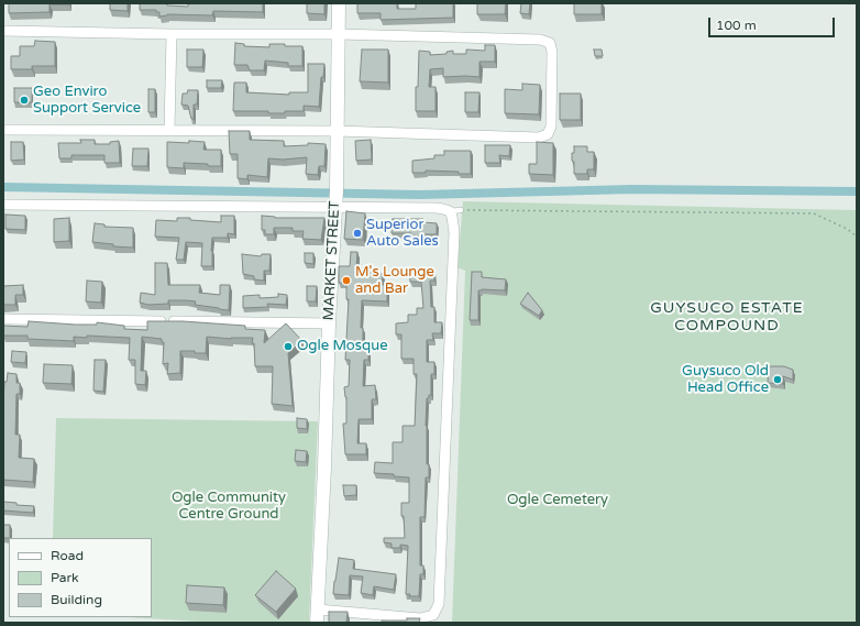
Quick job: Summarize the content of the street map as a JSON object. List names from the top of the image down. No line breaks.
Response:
{"streets":{"street":["MARKET STREET"]},"districts":["GUYSUCO ESTATE COMPOUND"],"parks":["Ogle Community Centre Ground","Ogle Cemetery"],"places":["Geo Enviro Support Service","Superior Auto Sales","M's Lounge and Bar","Ogle Mosque","Guysuco Old Head Office"],"legend":["Road","Park","Building"],"scale_bar":"100 m"}
